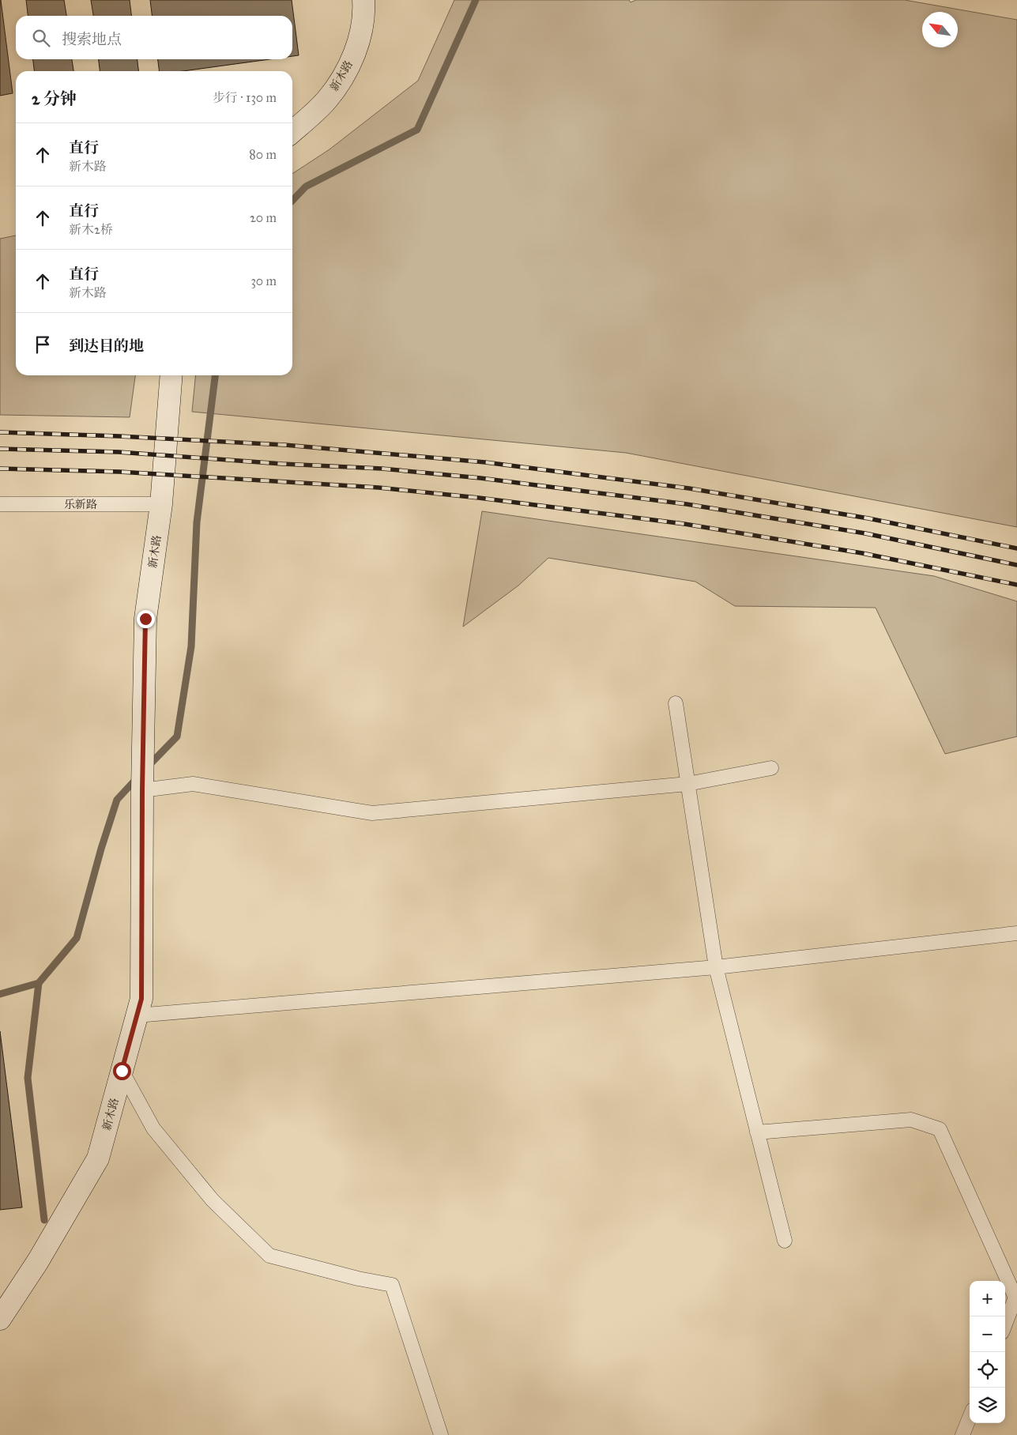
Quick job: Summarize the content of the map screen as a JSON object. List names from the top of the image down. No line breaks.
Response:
{"streets":{"street":["新木路"],"lane":["乐新路"]},"crossings":[["新木路","乐新路"]],"north":"top left","page":{"search":"搜索地点","heading":["2 分钟","步行 · 130 m"],"list":[["直行","新木路","80 m"],["直行","新木2桥","20 m"],["直行","新木路","30 m"],"到达目的地"],"map_buttons":["+","−"]}}
